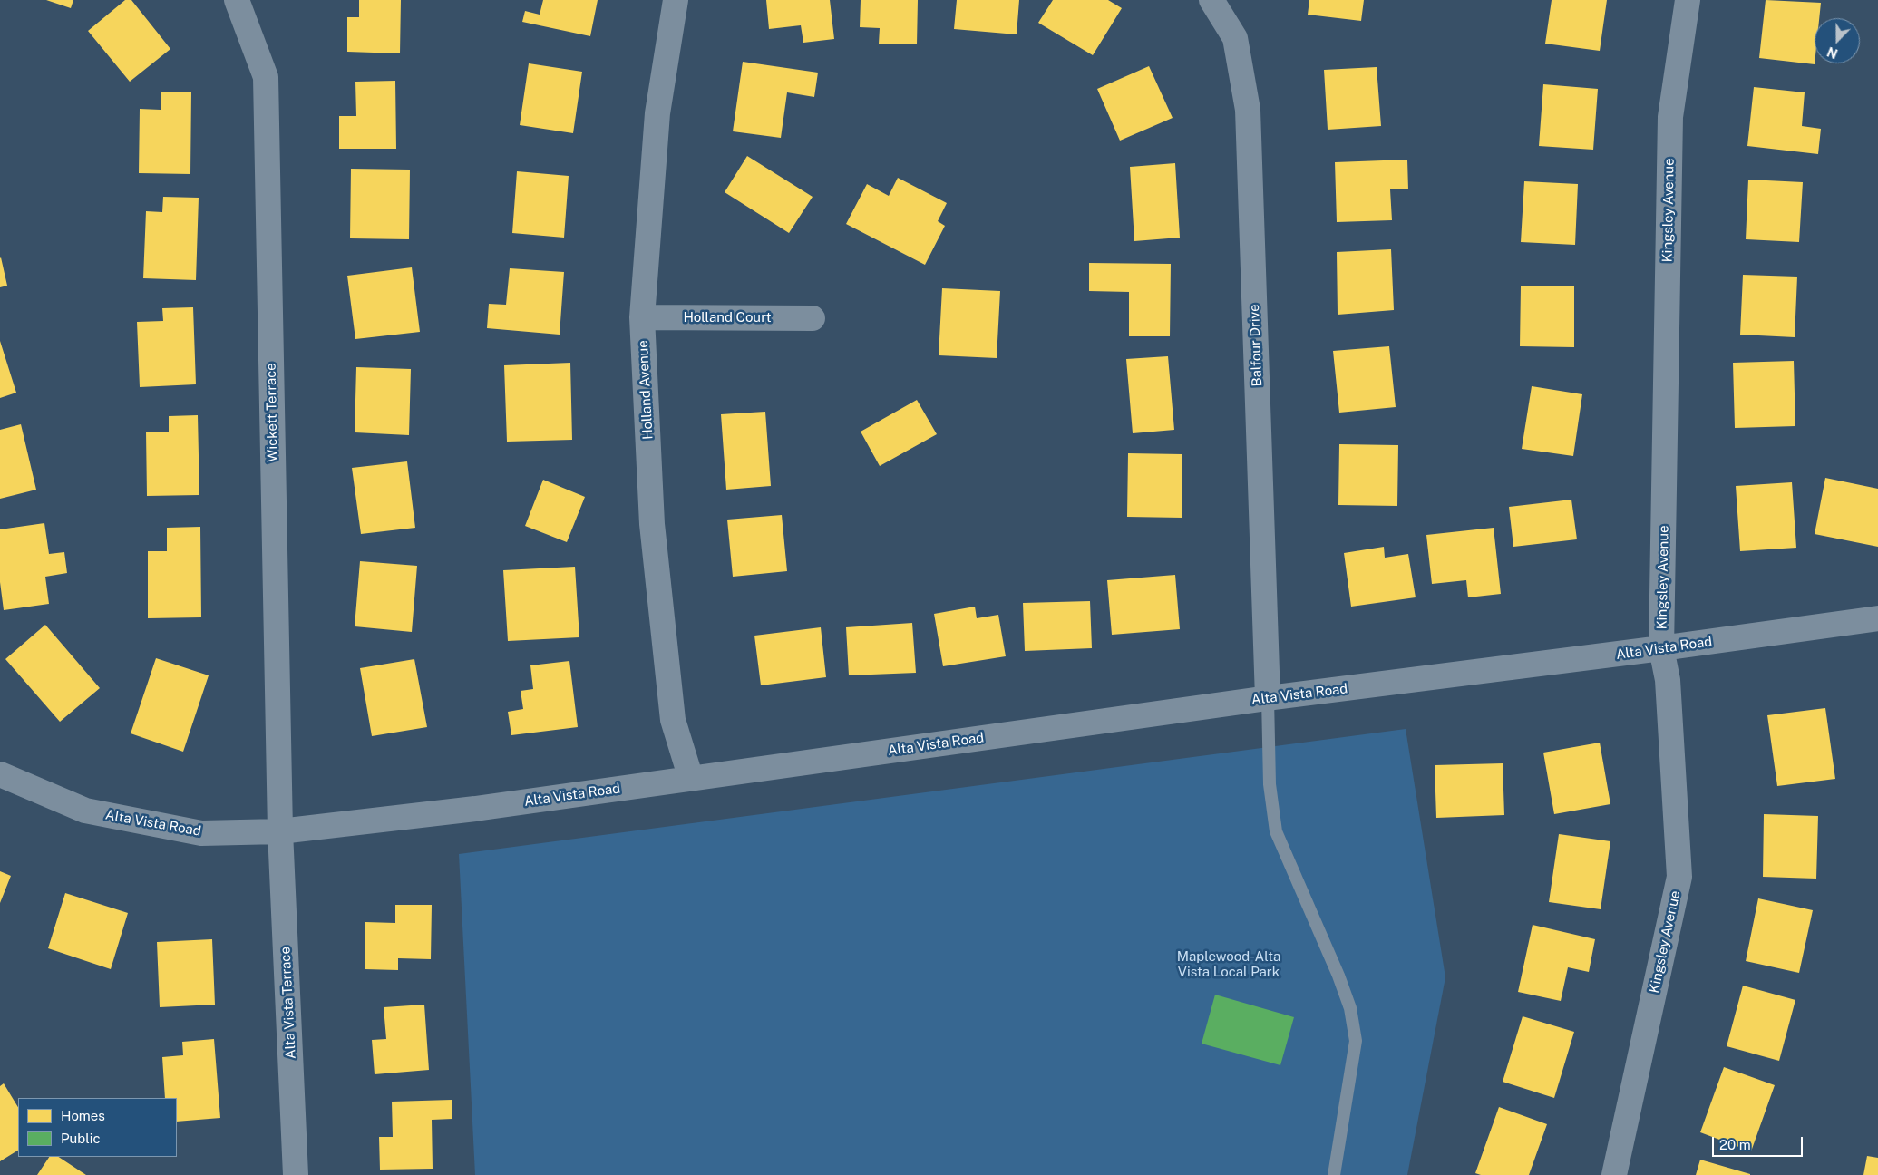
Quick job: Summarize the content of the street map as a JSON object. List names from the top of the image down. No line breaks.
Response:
{"streets":{"street":["Kingsley Avenue","Holland Court","Balfour Drive","Holland Avenue","Wickett Terrace","Alta Vista Road","Alta Vista Terrace"]},"crossings":[["Kingsley Avenue","Alta Vista Road"],["Holland Court","Holland Avenue"],["Balfour Drive","Alta Vista Road"],["Holland Avenue","Alta Vista Road"],["Wickett Terrace","Alta Vista Road"],["Wickett Terrace","Alta Vista Terrace"],["Alta Vista Road","Alta Vista Terrace"]],"parks":["Maplewood-Alta Vista Local Park"],"legend":["Homes","Public"],"scale_bar":"20 m","north":"bottom"}
